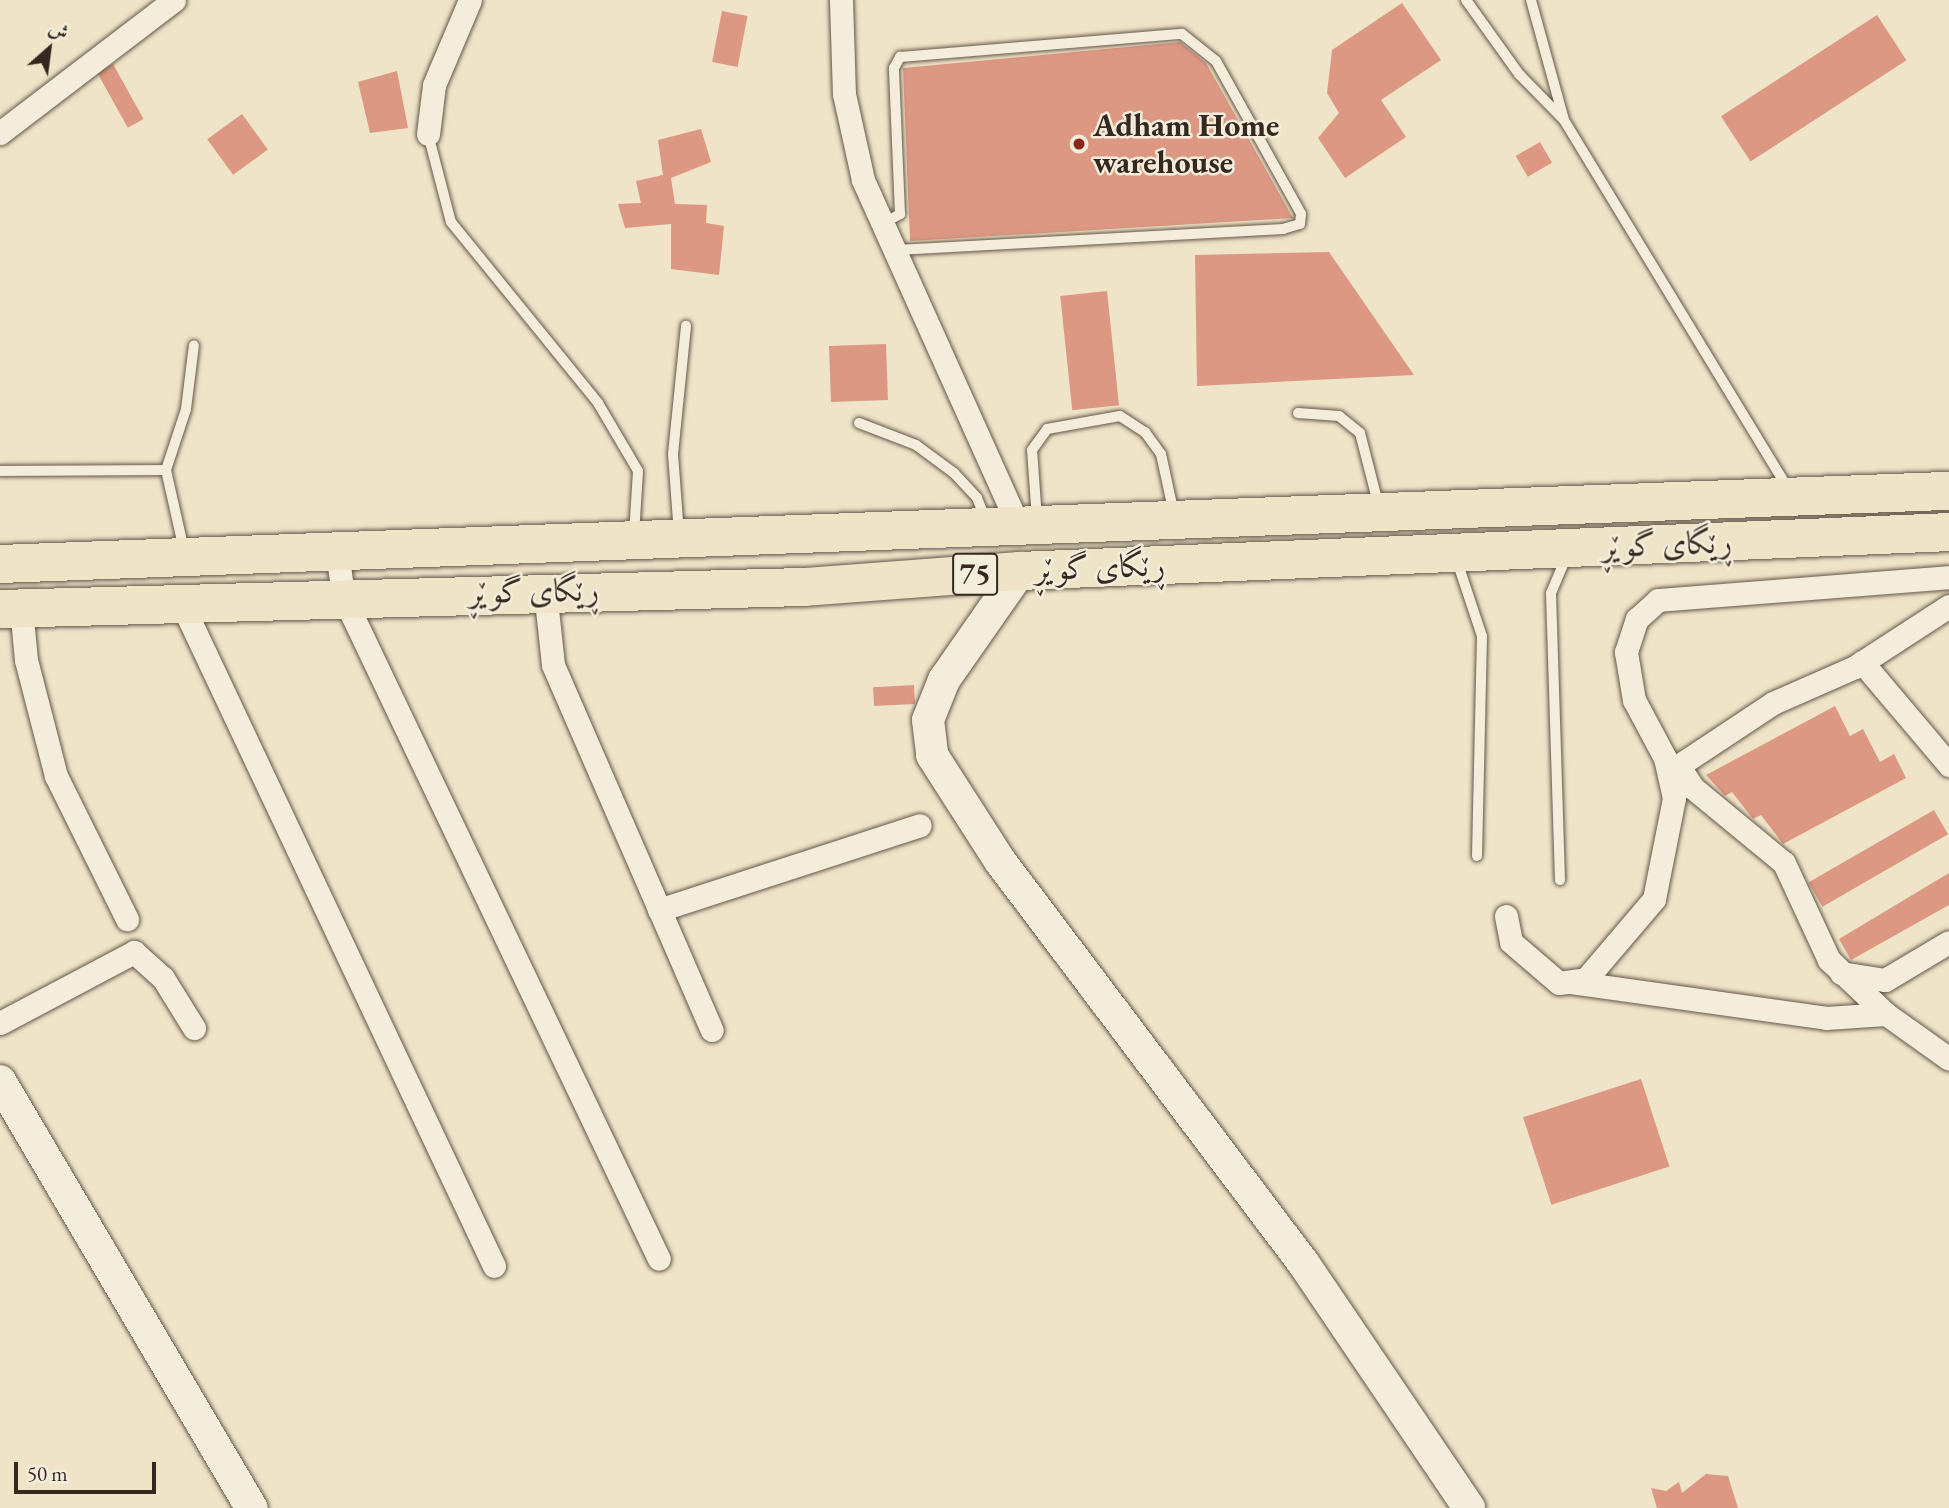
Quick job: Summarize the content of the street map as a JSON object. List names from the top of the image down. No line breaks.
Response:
{"streets":{"highway":["ڕێگای گوێڕ","75"]},"places":["Adham Home warehouse"],"scale_bar":"50 m","north":"top right"}
